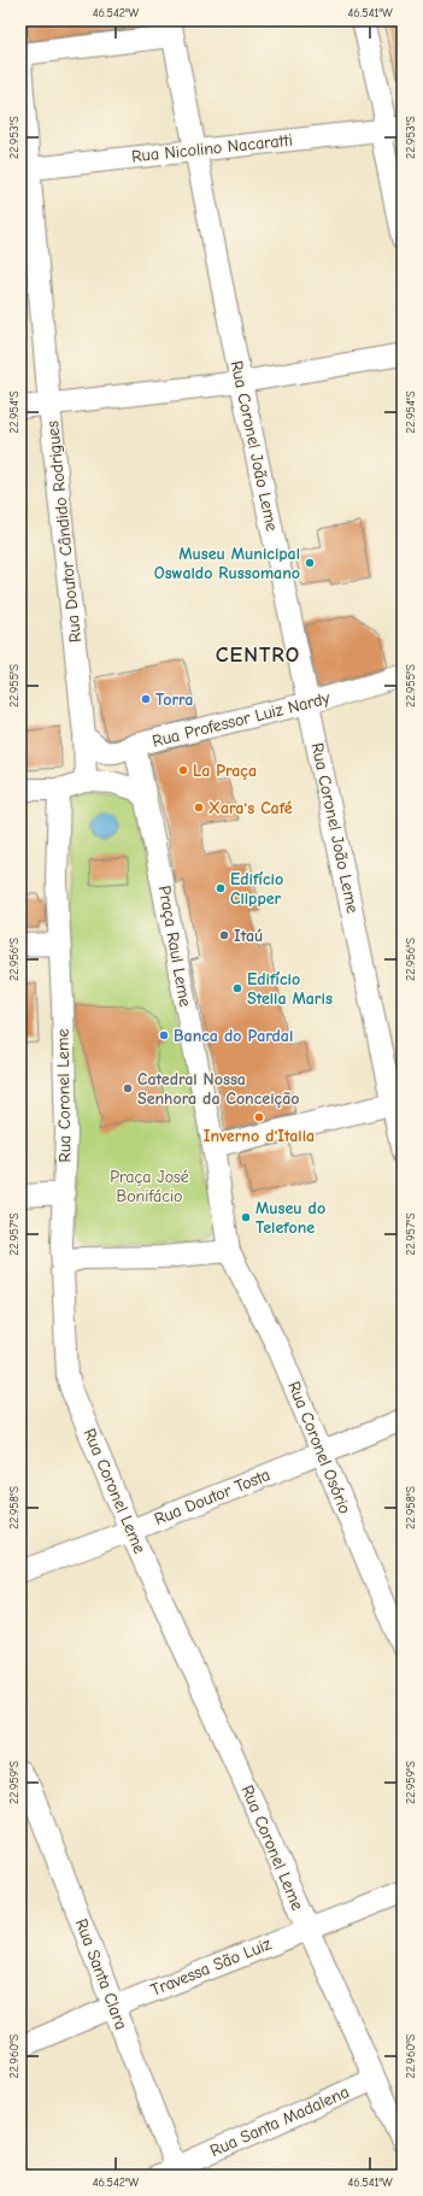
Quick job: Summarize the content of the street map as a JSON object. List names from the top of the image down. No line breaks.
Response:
{"streets":{"street":["Rua Nicolino Nacaratti","Rua Coronel João Leme","Rua Doutor Cândido Rodrigues","Rua Professor Luiz Nardy","Praça Raul Leme","Rua Coronel Leme","Rua Coronel Osório","Rua Doutor Tosta","Travessa São Luiz","Rua Santa Clara","Rua Santa Madalena"]},"crossings":[["Rua Nicolino Nacaratti","Rua Coronel João Leme"],["Rua Nicolino Nacaratti","Rua Doutor Cândido Rodrigues"],["Rua Coronel João Leme","Rua Professor Luiz Nardy"],["Rua Doutor Cândido Rodrigues","Rua Professor Luiz Nardy"],["Rua Professor Luiz Nardy","Praça Raul Leme"],["Rua Coronel Leme","Rua Doutor Tosta"],["Rua Coronel Leme","Travessa São Luiz"],["Rua Coronel Leme","Rua Santa Madalena"],["Rua Coronel Osório","Rua Doutor Tosta"],["Travessa São Luiz","Rua Santa Clara"],["Rua Santa Clara","Rua Santa Madalena"]],"districts":["CENTRO"],"parks":["Praça José Bonifácio"],"places":["Museu Municipal Oswaldo Russomano","Torra","La Praça","Xara's Café","Edifício Clipper","Itaú","Edifício Stella Maris","Banca do Pardal","Catedral Nossa Senhora da Conceição","Inverno d'Italia","Museu do Telefone"],"coordinates":["46.542°W","46.541°W","22.953°S","22.954°S","22.955°S","22.956°S","22.957°S","22.958°S","22.959°S","22.960°S"]}
